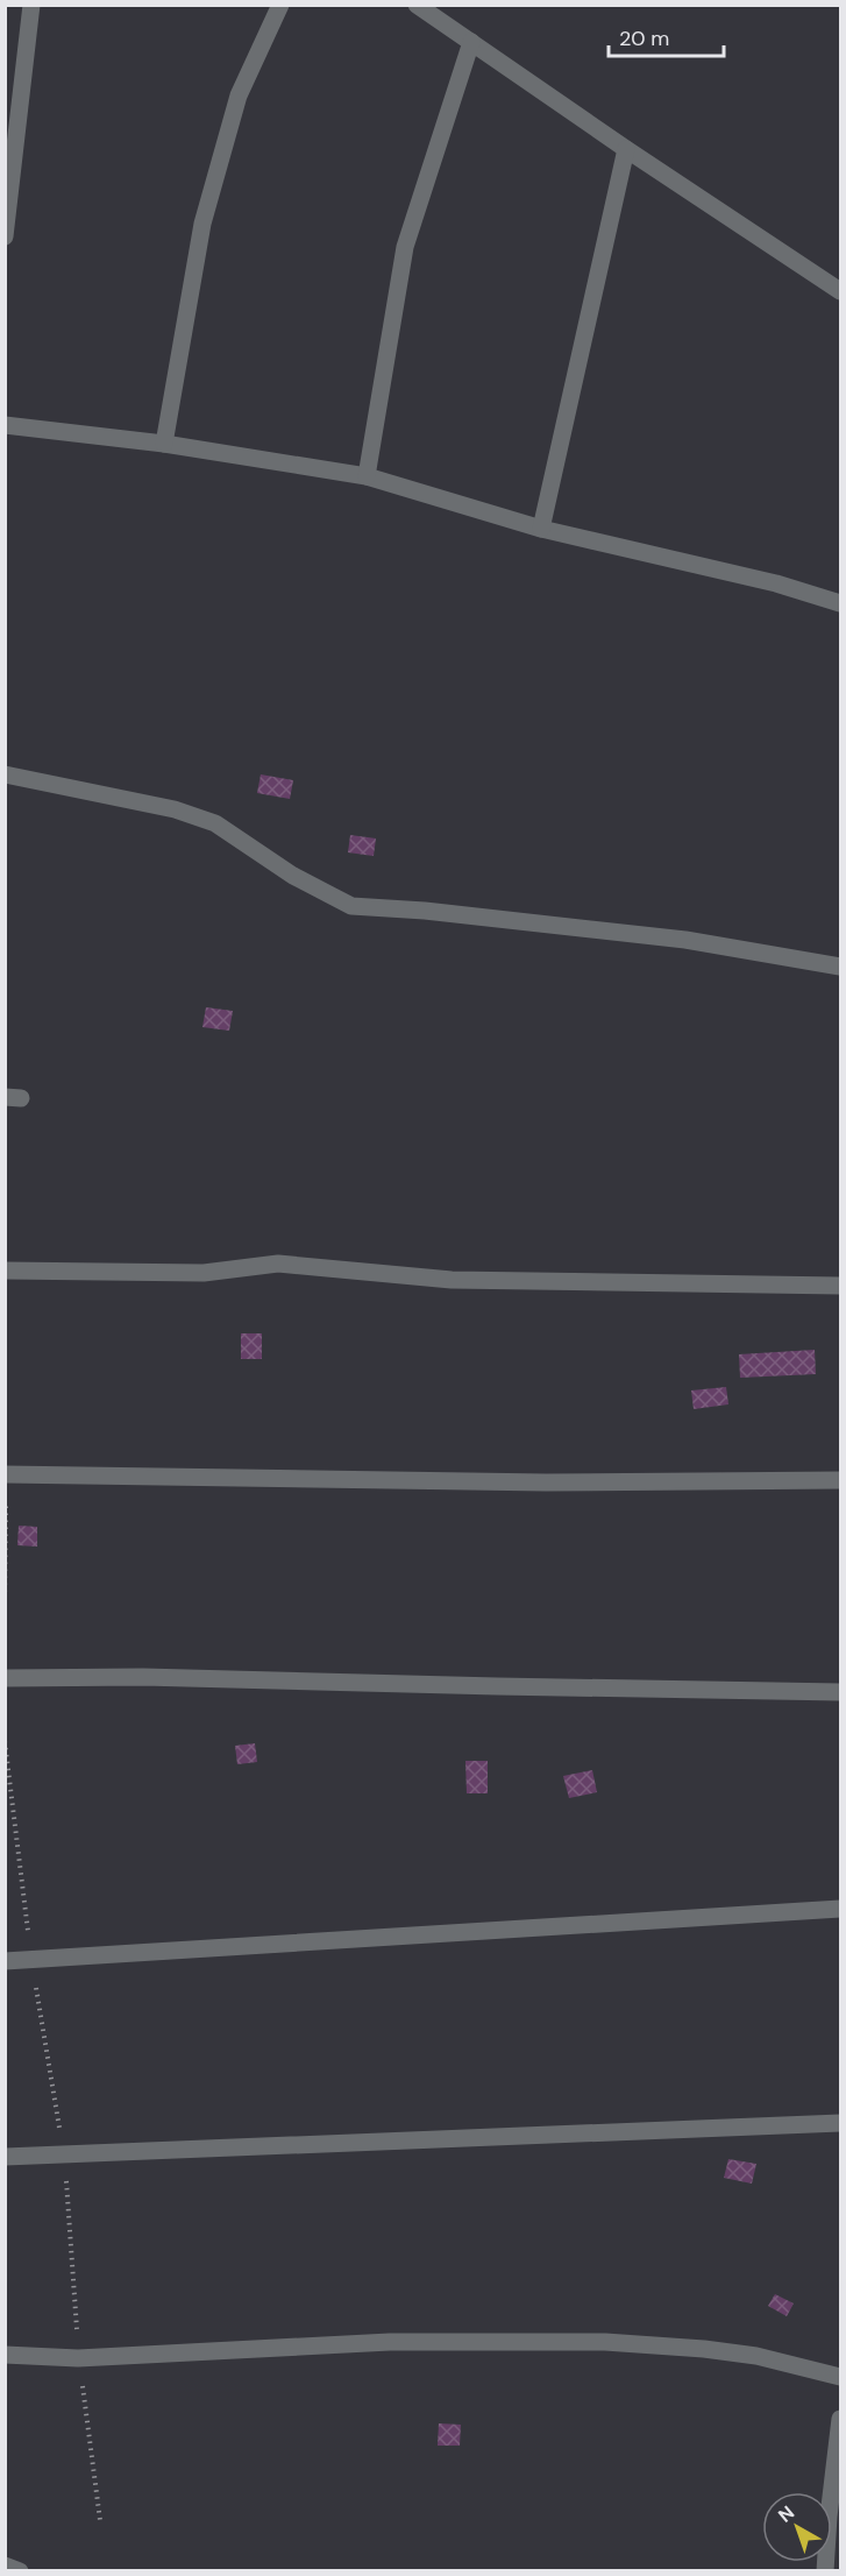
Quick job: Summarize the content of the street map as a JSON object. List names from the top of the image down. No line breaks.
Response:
{"scale_bar":"20 m","north":"top left"}
